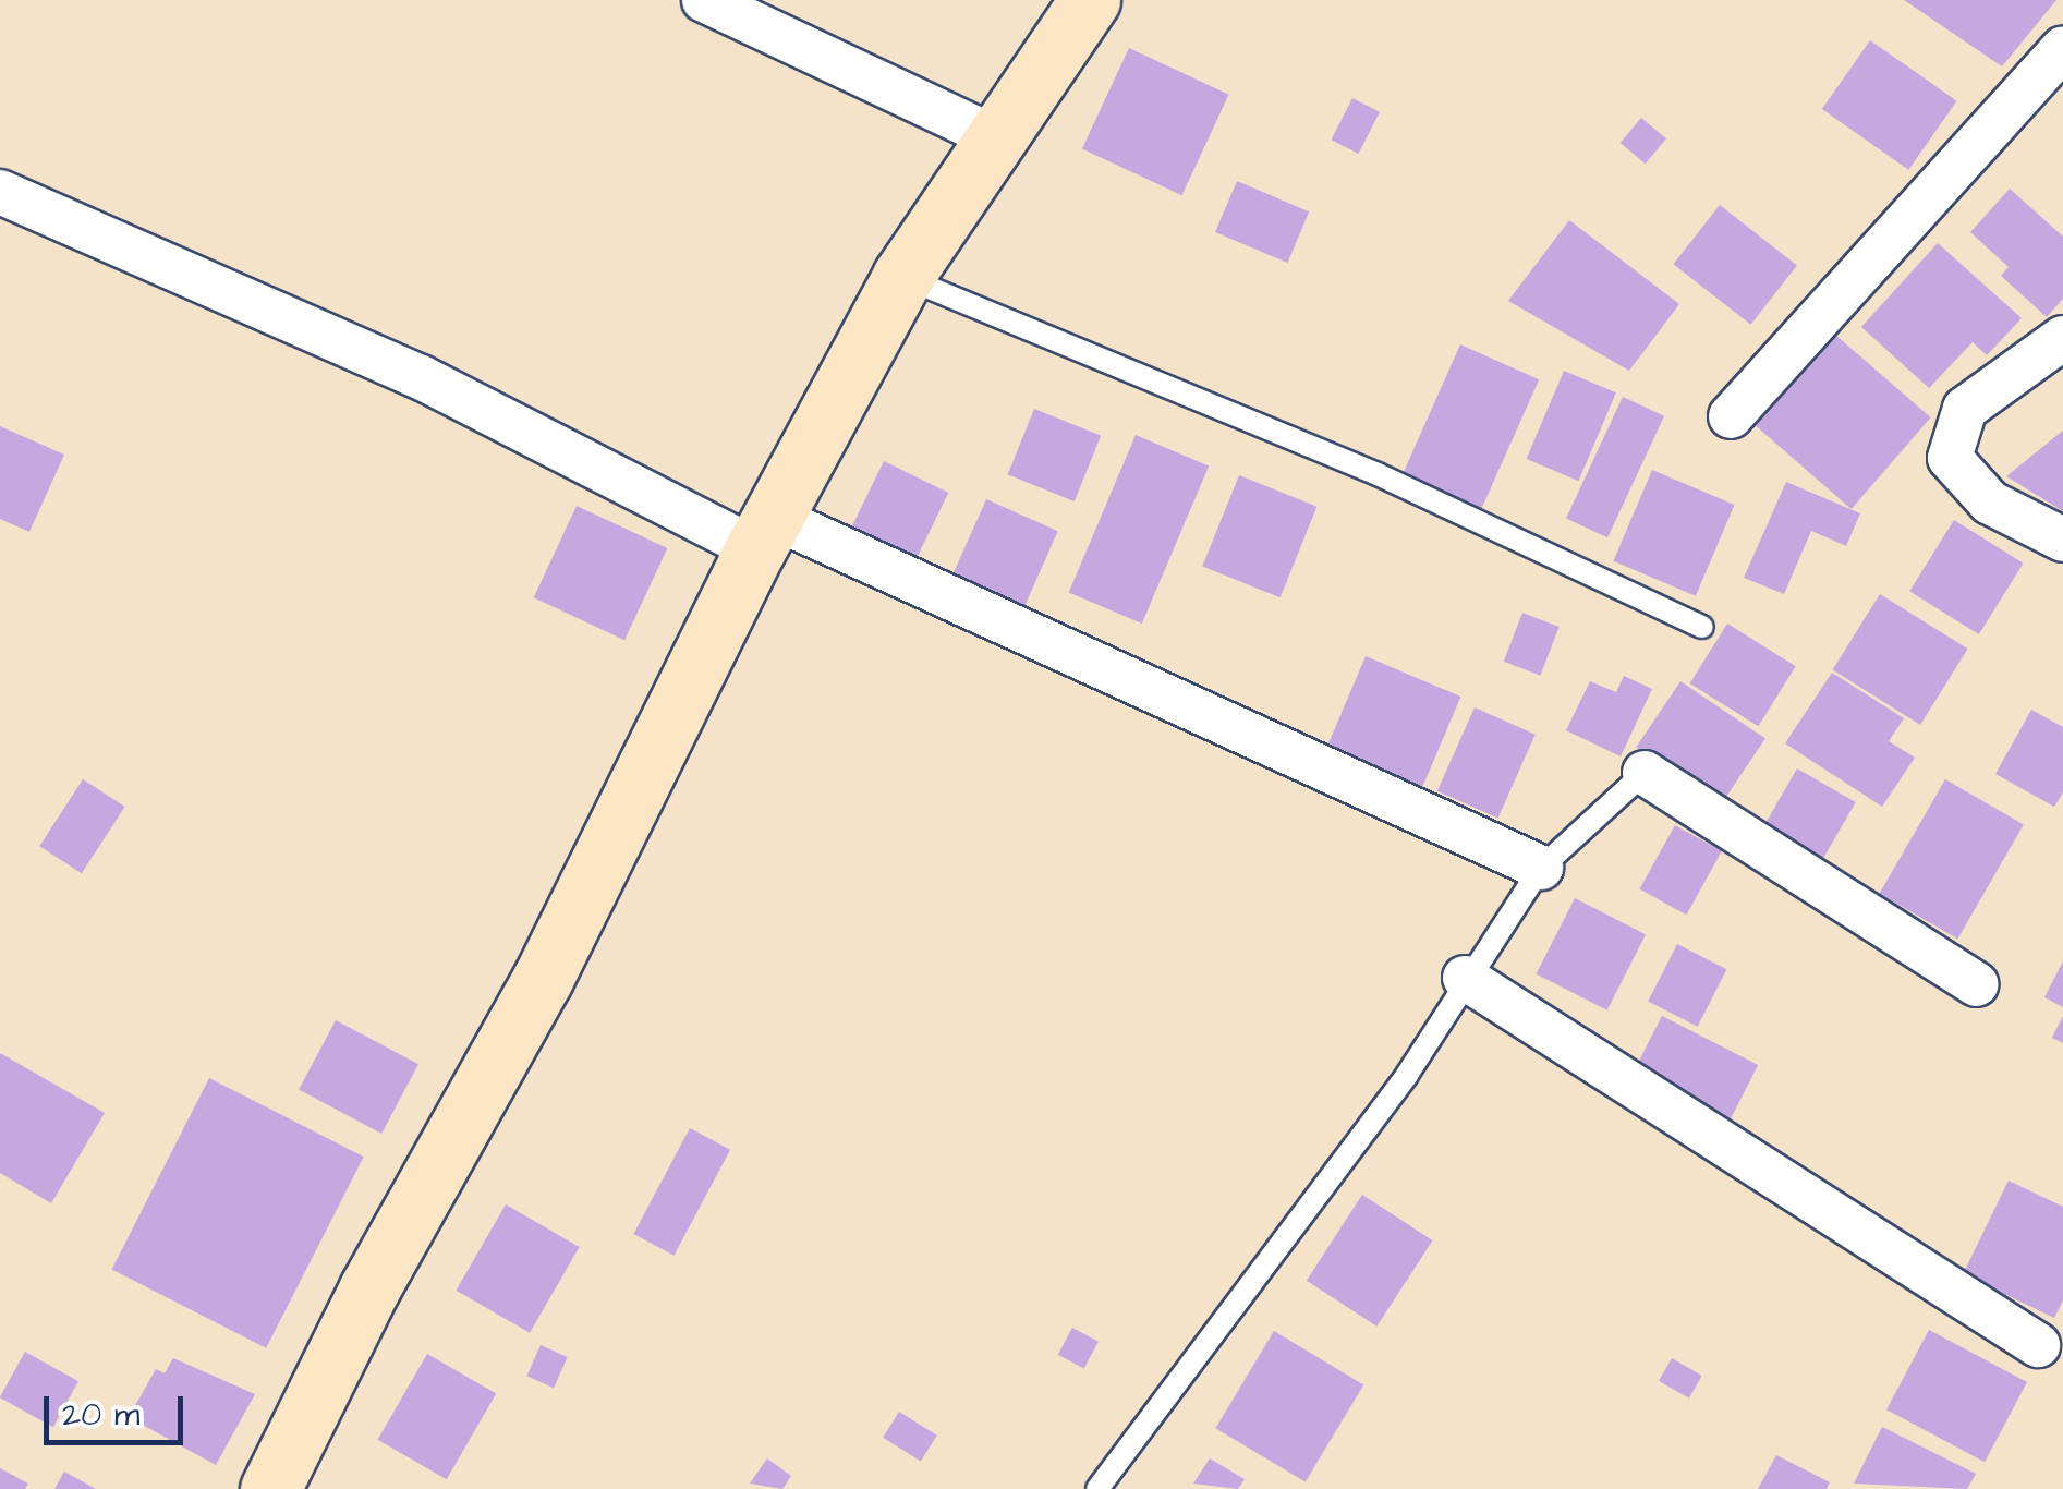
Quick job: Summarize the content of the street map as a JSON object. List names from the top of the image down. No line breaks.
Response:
{"scale_bar":"20 m"}
